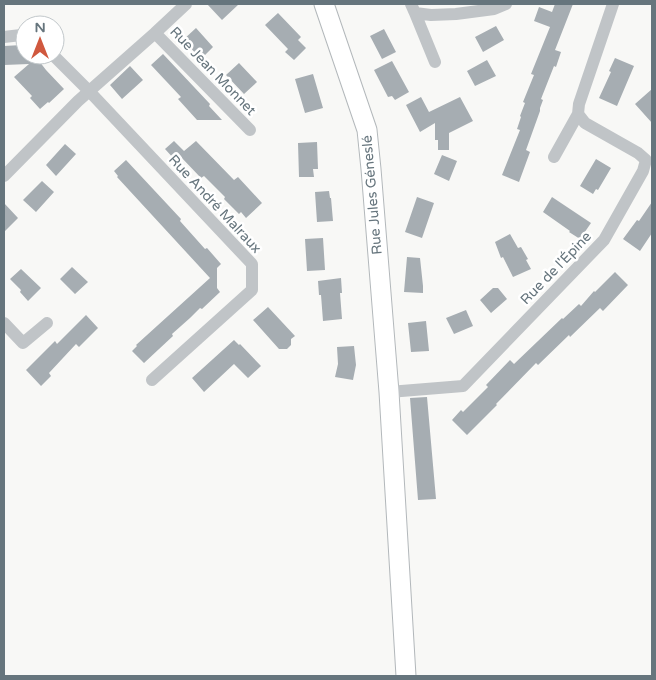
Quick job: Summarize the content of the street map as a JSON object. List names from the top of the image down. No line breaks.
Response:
{"streets":{"street":["Rue Jean Monnet","Rue Jules Géneslé","Rue André Malraux","Rue de l'Épine"]},"crossings":[["Rue Jules Géneslé","Rue de l'Épine"]],"north":"top"}
